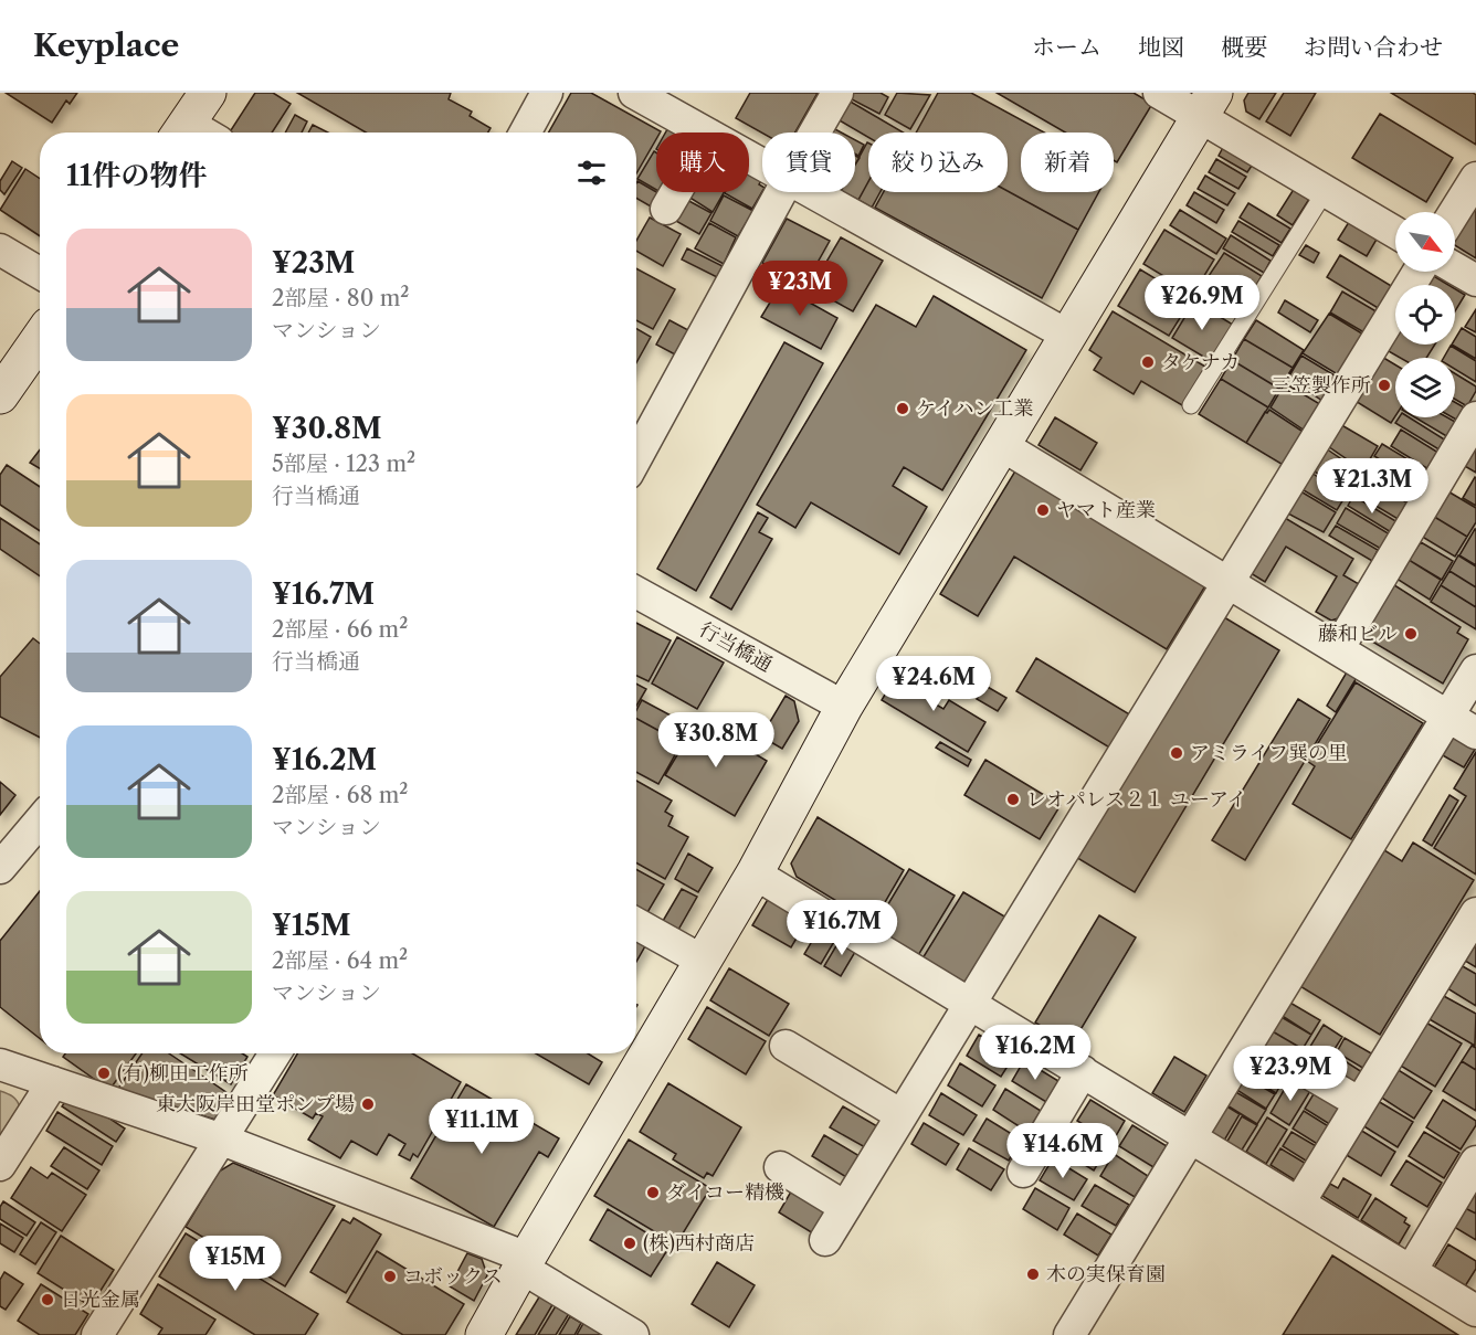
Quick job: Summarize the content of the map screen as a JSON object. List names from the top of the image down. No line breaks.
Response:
{"streets":{"street":["行当橋通"]},"places":["タケナカ","三笠製作所","ケイハン工業","ヤマト産業","藤和ビル","アミライフ巽の里","レオパレス２１ ユーアイ","(有)柳田工作所","東大阪岸田堂ポンプ場","ダイコー精機","(株)西村商店","木の実保育園","コボックス","日光金属"],"north":"bottom right","page":{"header":"Keyplace","nav":["ホーム","地図","概要","お問い合わせ"],"chip":["購入","賃貸","絞り込み","新着"],"heading":"11件の物件","list":[{"name":"¥23M","note":"2部屋 · 80 m² · マンション"},{"name":"¥30.8M","note":"5部屋 · 123 m² · 行当橋通"},{"name":"¥16.7M","note":"2部屋 · 66 m² · 行当橋通"},{"name":"¥16.2M","note":"2部屋 · 68 m² · マンション"},{"name":"¥15M","note":"2部屋 · 64 m² · マンション"}],"price":["¥23M","¥26.9M","¥21.3M","¥24.6M","¥30.8M","¥16.7M","¥16.2M","¥23.9M","¥11.1M","¥14.6M","¥15M"]}}
